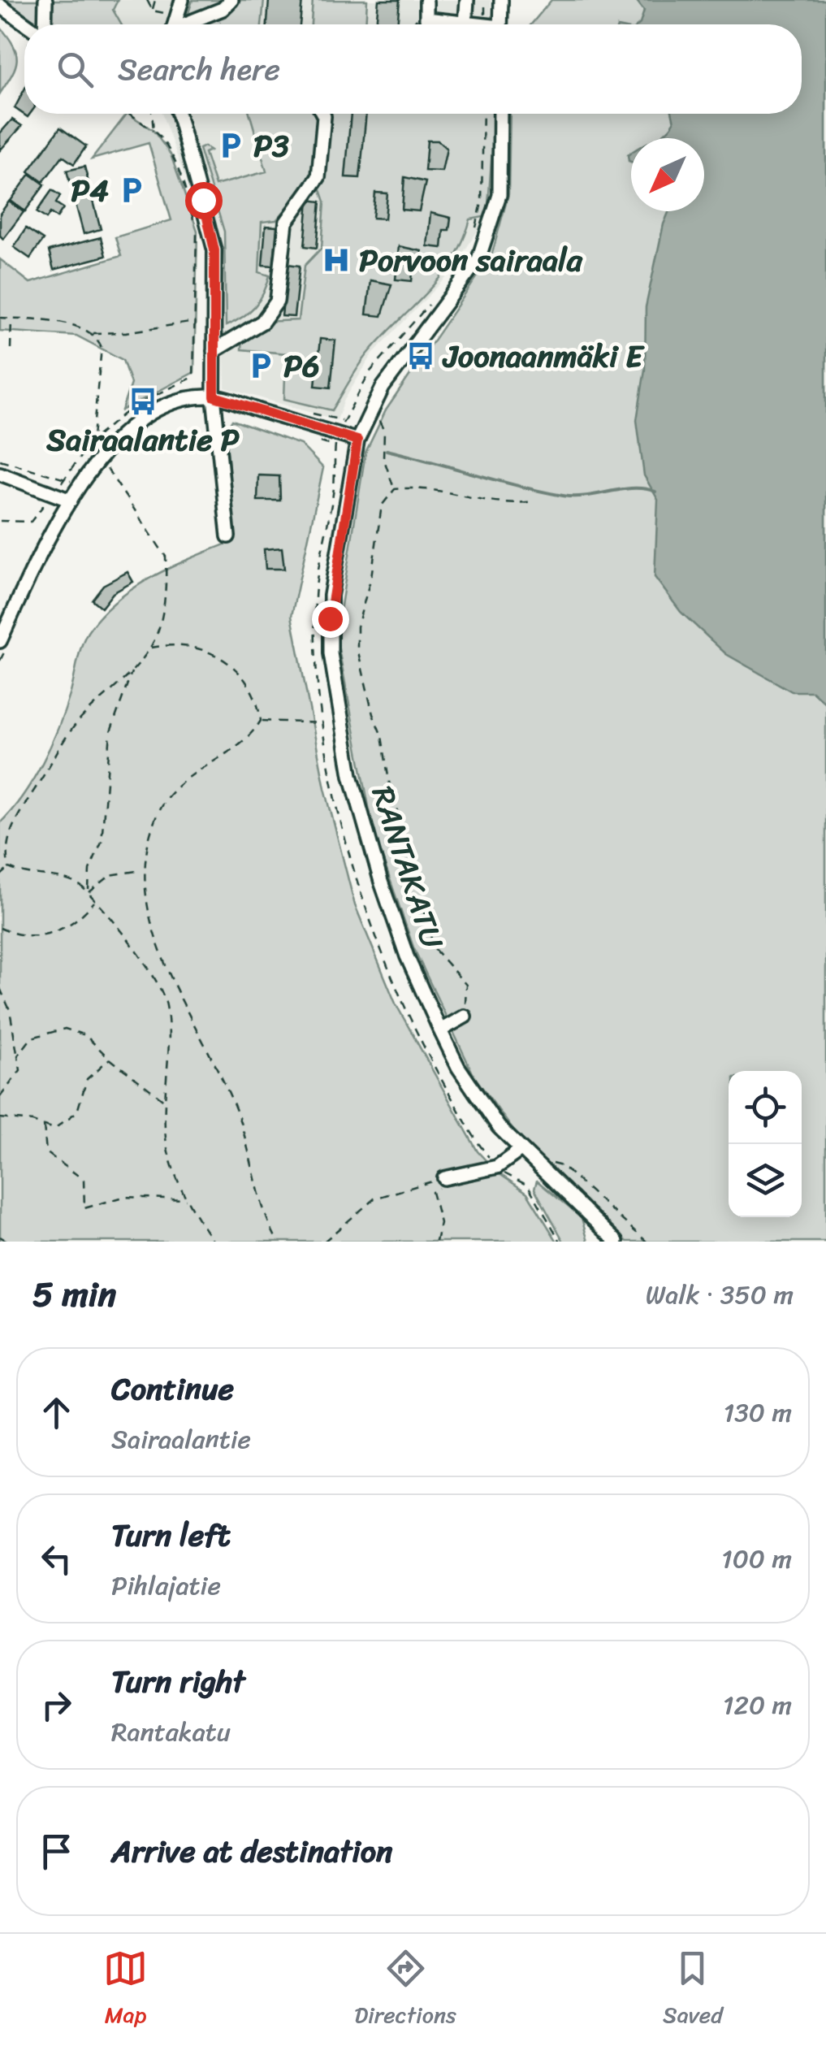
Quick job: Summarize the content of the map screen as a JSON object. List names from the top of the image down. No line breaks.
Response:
{"streets":{"street":["RANTAKATU"]},"places":{"parking":["P3","P4","P6"],"hospital":["Porvoon sairaala"],"bus stop":["Joonaanmäki E","Sairaalantie P"]},"north":"bottom left","page":{"search":"Search here","heading":["5 min","Walk · 350 m"],"list":[["Continue","Sairaalantie","130 m"],["Turn left","Pihlajatie","100 m"],["Turn right","Rantakatu","120 m"],"Arrive at destination"],"nav":["Map","Directions","Saved"]}}
